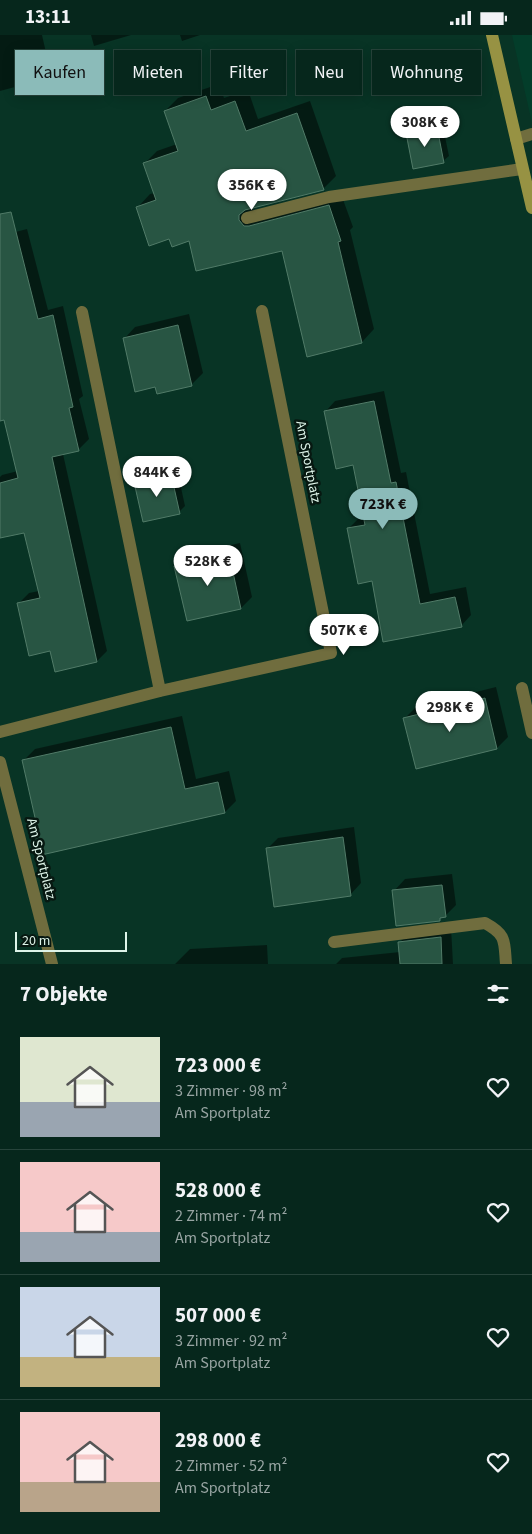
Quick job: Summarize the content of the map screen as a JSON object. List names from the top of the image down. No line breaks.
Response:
{"streets":{"street":["Am Sportplatz"]},"scale_bar":"20 m","page":{"status":"13:11","chip":["Kaufen","Mieten","Filter","Neu","Wohnung"],"price":["308K €","356K €","844K €","723K €","528K €","507K €","298K €"],"scale":"20 m","heading":"7 Objekte","list":[{"name":"723 000 €","note":"3 Zimmer · 98 m² · Am Sportplatz"},{"name":"528 000 €","note":"2 Zimmer · 74 m² · Am Sportplatz"},{"name":"507 000 €","note":"3 Zimmer · 92 m² · Am Sportplatz"},{"name":"298 000 €","note":"2 Zimmer · 52 m² · Am Sportplatz"}]}}
